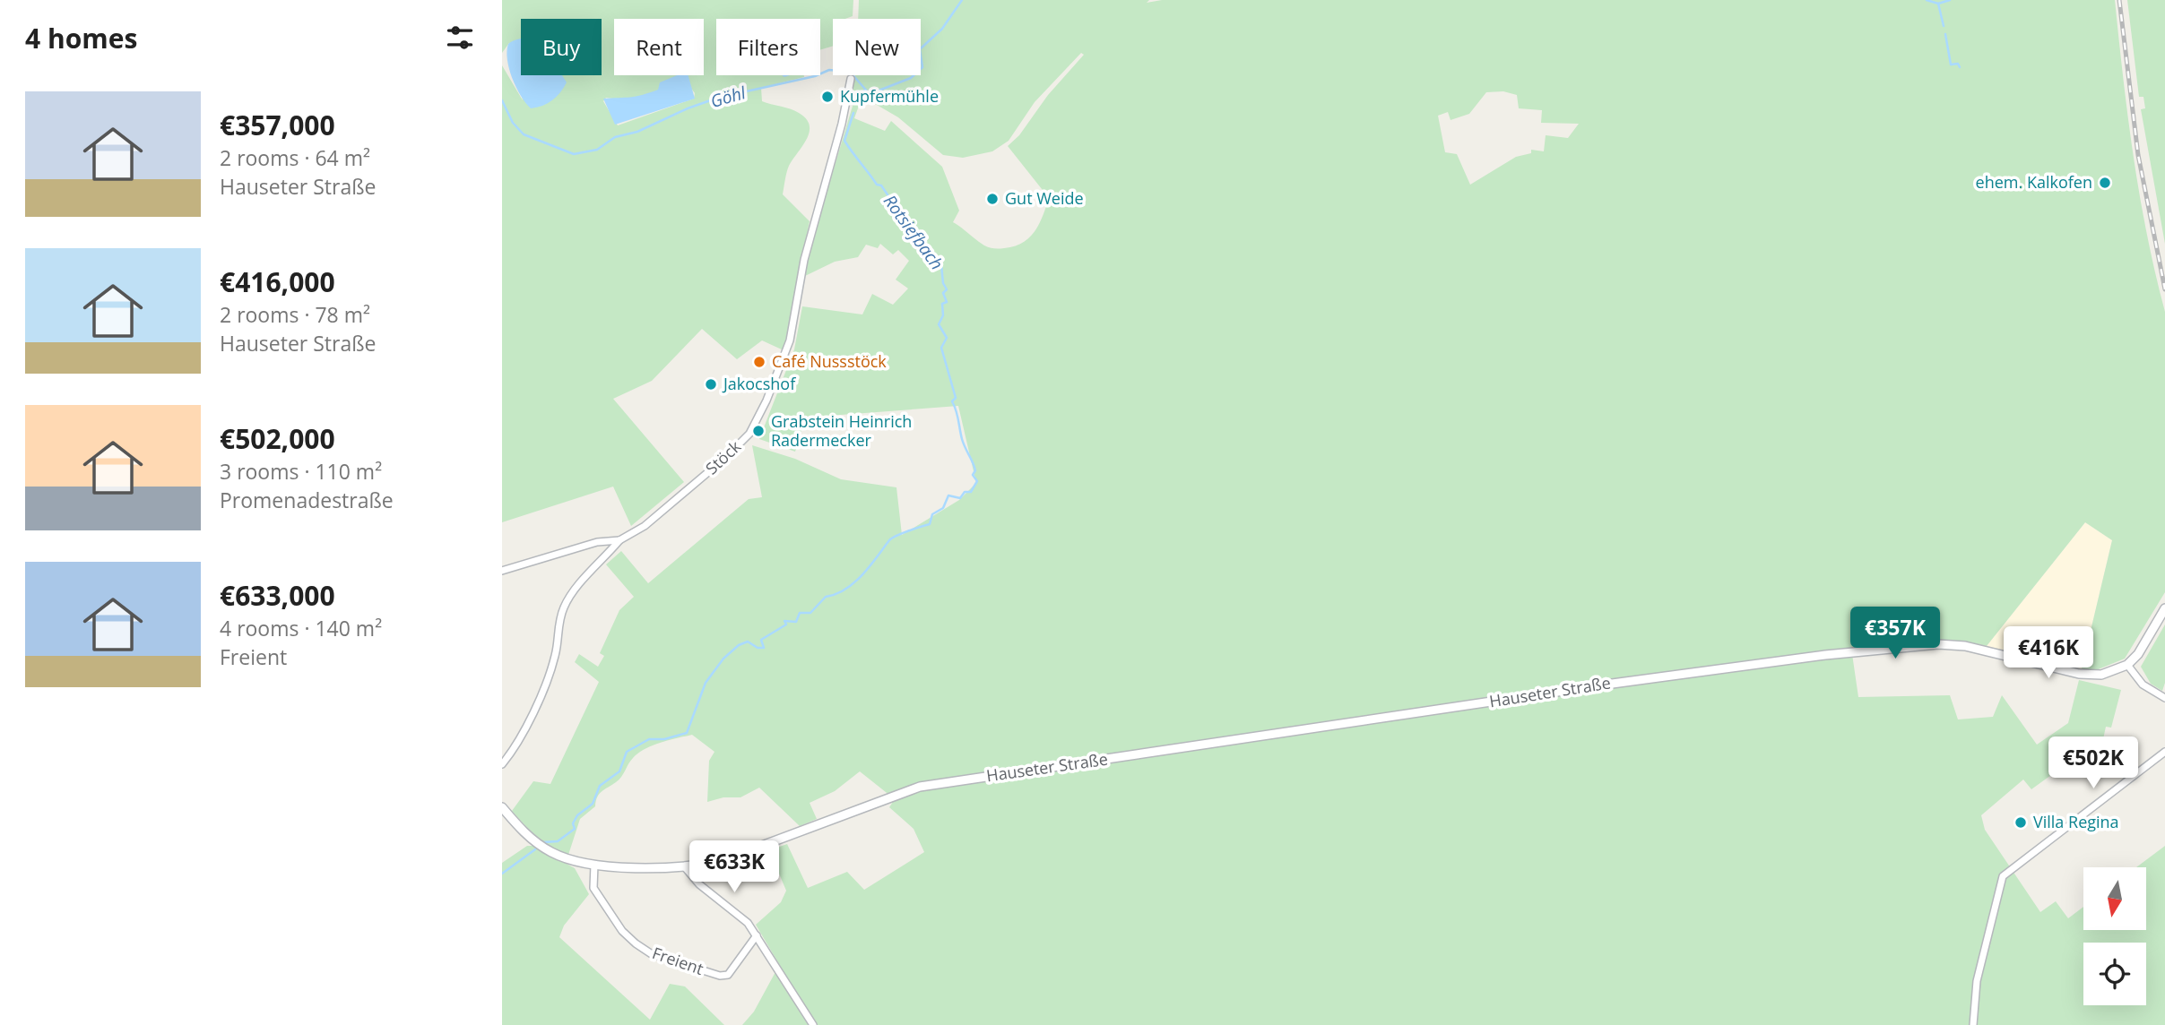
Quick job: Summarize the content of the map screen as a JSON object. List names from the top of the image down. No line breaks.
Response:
{"streets":{"street":["Stöck","Hauseter Straße","Freient"]},"crossings":[["Hauseter Straße","Freient"]],"water":["Göhl","Rotsiefbach"],"places":["Kupfermühle","ehem. Kalkofen","Gut Weide","Café Nussstöck","Jakocshof","Grabstein Heinrich Radermecker","Villa Regina"],"north":"bottom","page":{"heading":"4 homes","chip":["Buy","Rent","Filters","New"],"list":[{"name":"€357,000","note":"2 rooms · 64 m² · Hauseter Straße"},{"name":"€416,000","note":"2 rooms · 78 m² · Hauseter Straße"},{"name":"€502,000","note":"3 rooms · 110 m² · Promenadestraße"},{"name":"€633,000","note":"4 rooms · 140 m² · Freient"}],"price":["€357K","€416K","€502K","€633K"]}}
